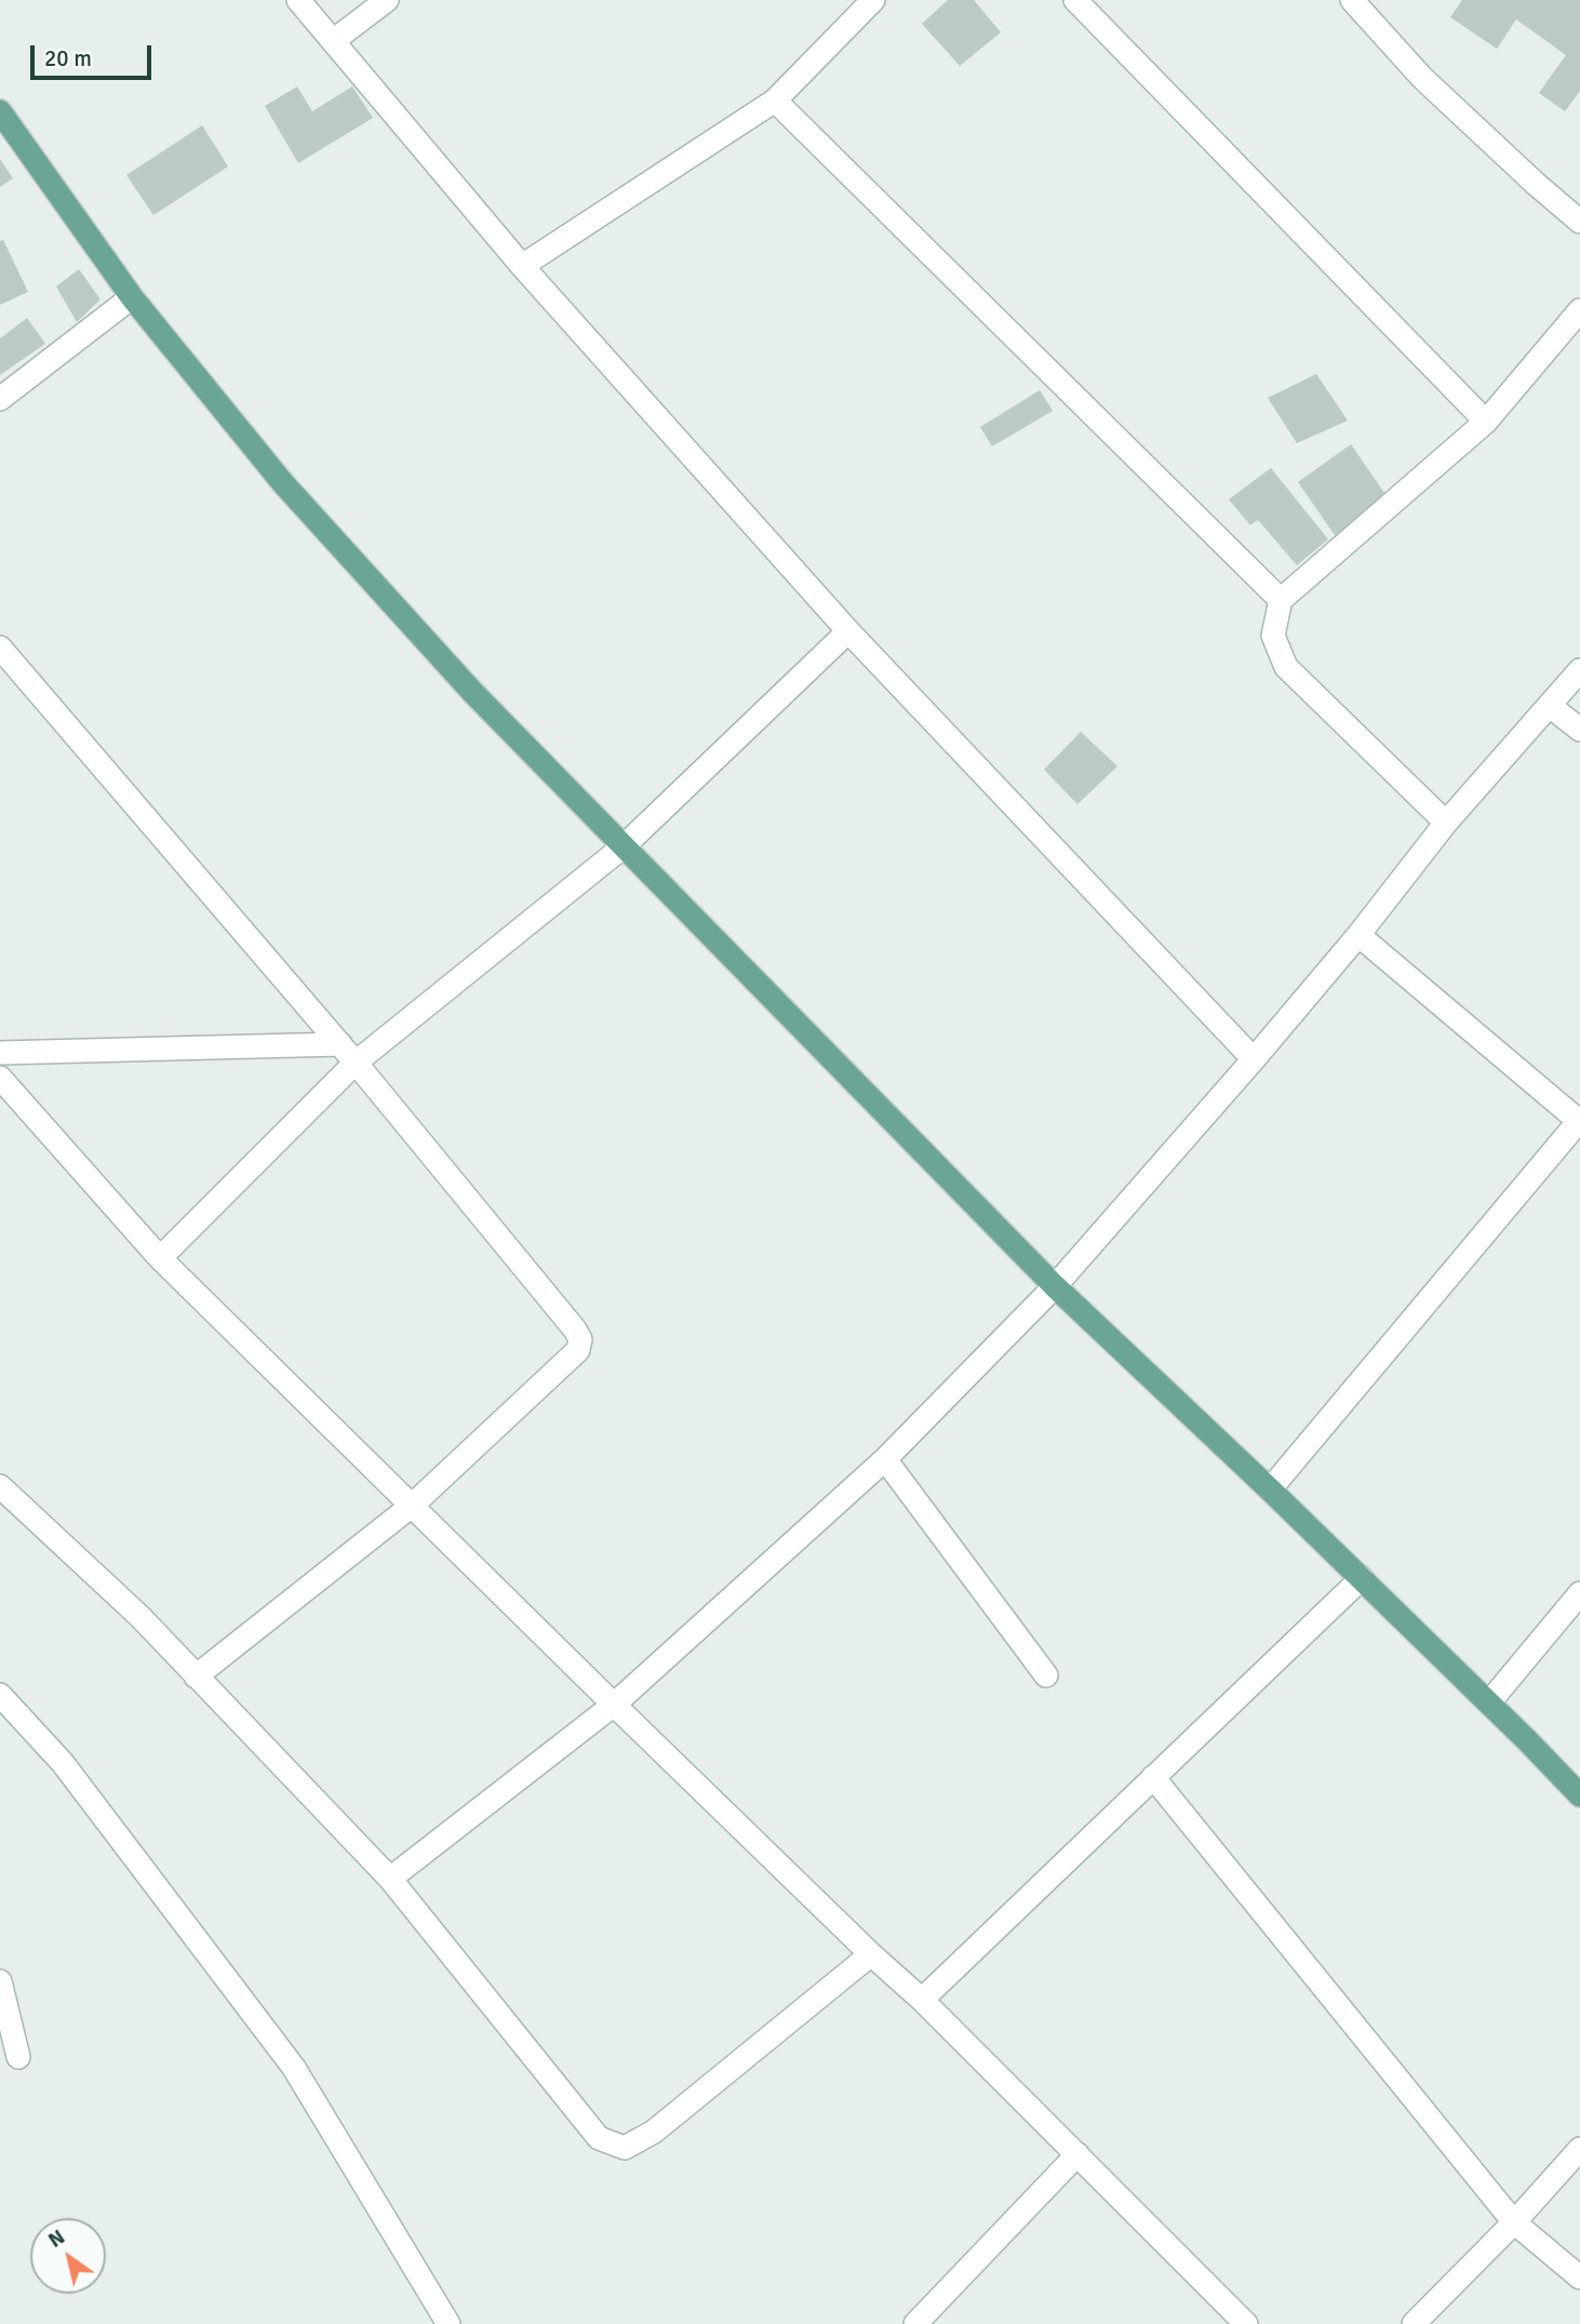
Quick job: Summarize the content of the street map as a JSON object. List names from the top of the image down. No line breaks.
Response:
{"scale_bar":"20 m","north":"top left"}
